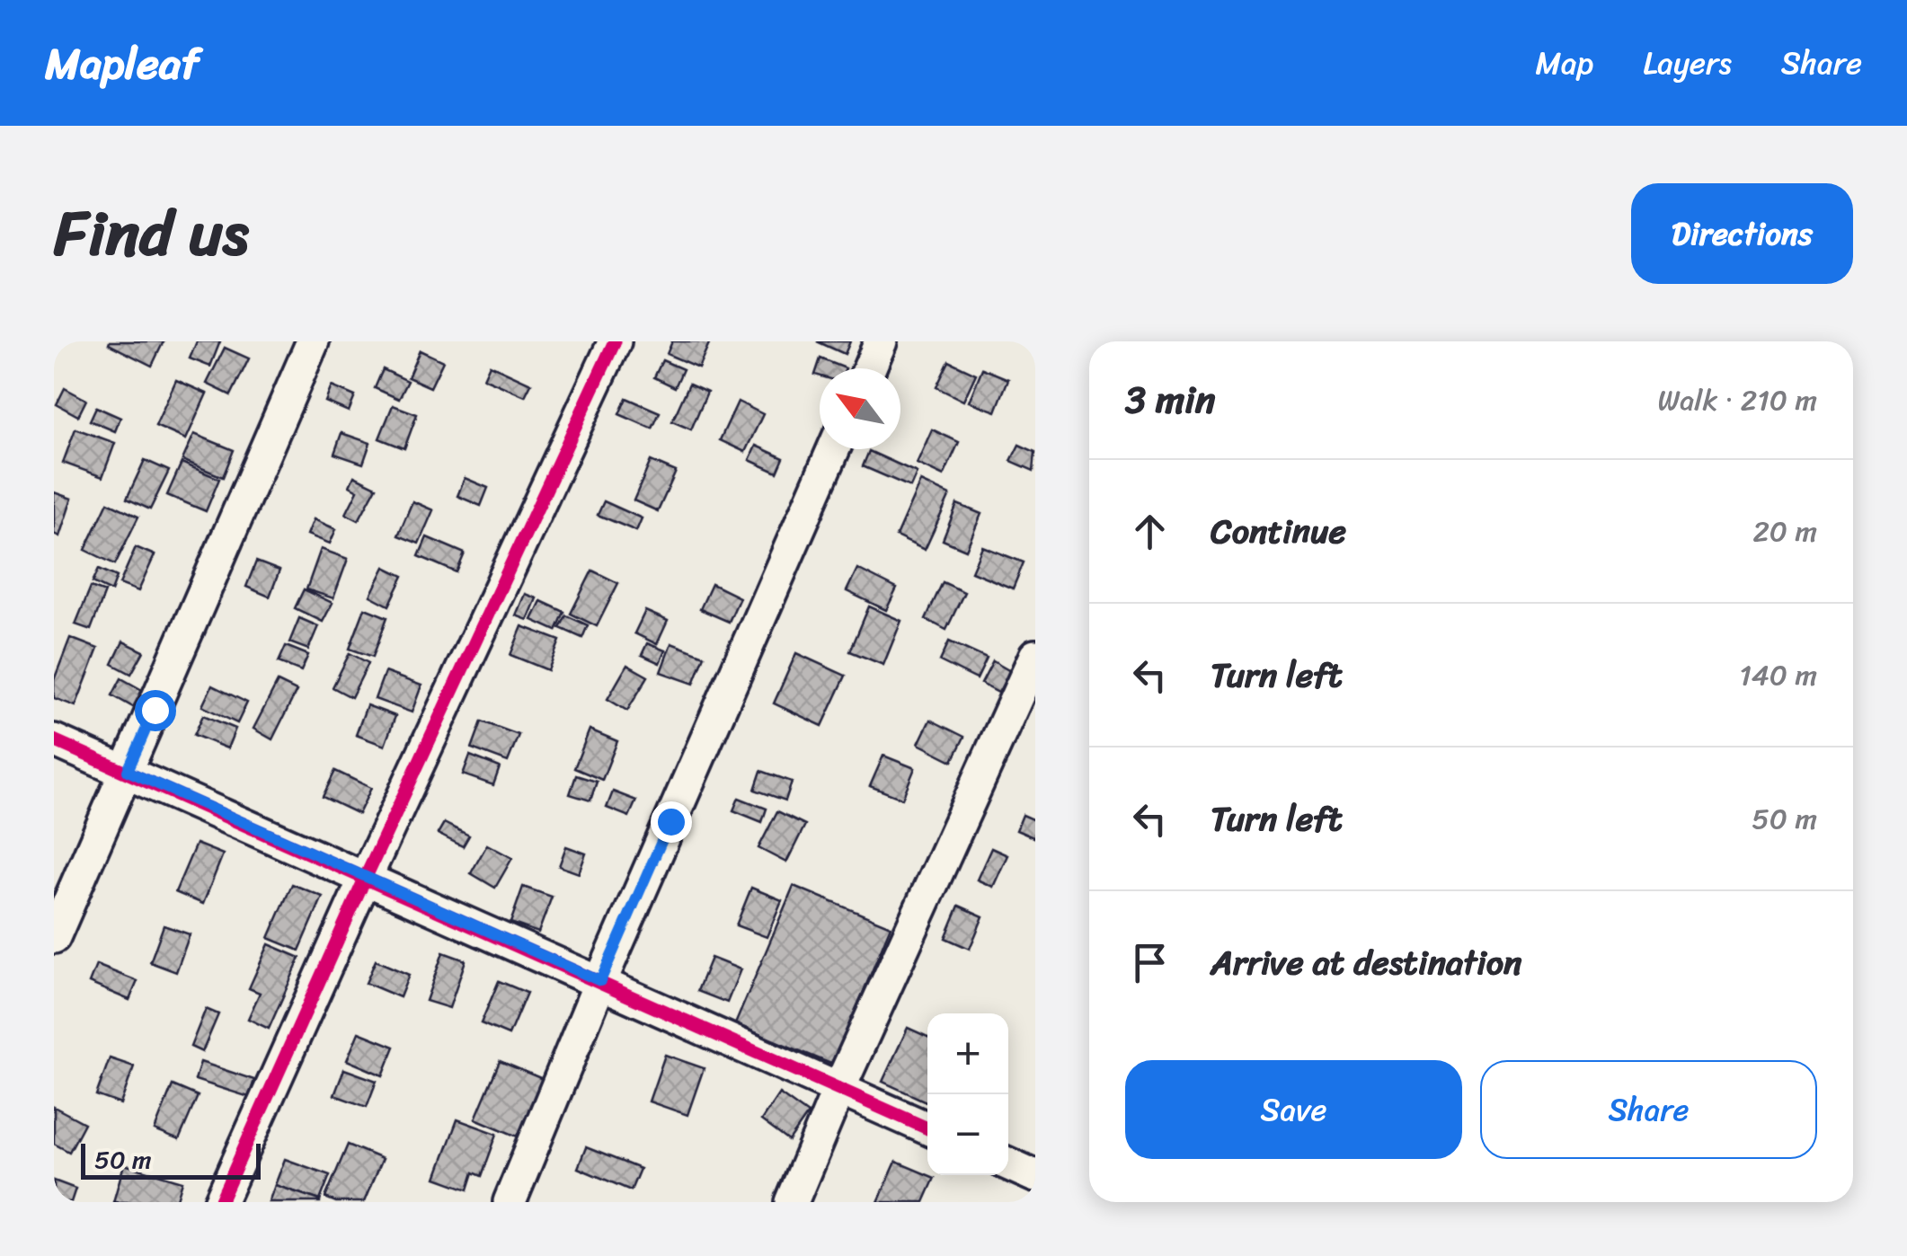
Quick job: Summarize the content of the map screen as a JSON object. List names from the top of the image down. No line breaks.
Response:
{"scale_bar":"50 m","north":"top left","page":{"header":"Mapleaf","nav":["Map","Layers","Share"],"title":"Find us","buttons":["Directions",["Save","Share"]],"heading":["3 min","Walk · 210 m"],"list":[["Continue","20 m"],["Turn left","140 m"],["Turn left","50 m"],"Arrive at destination"],"map_buttons":["+","−"],"scale":"50 m"}}
